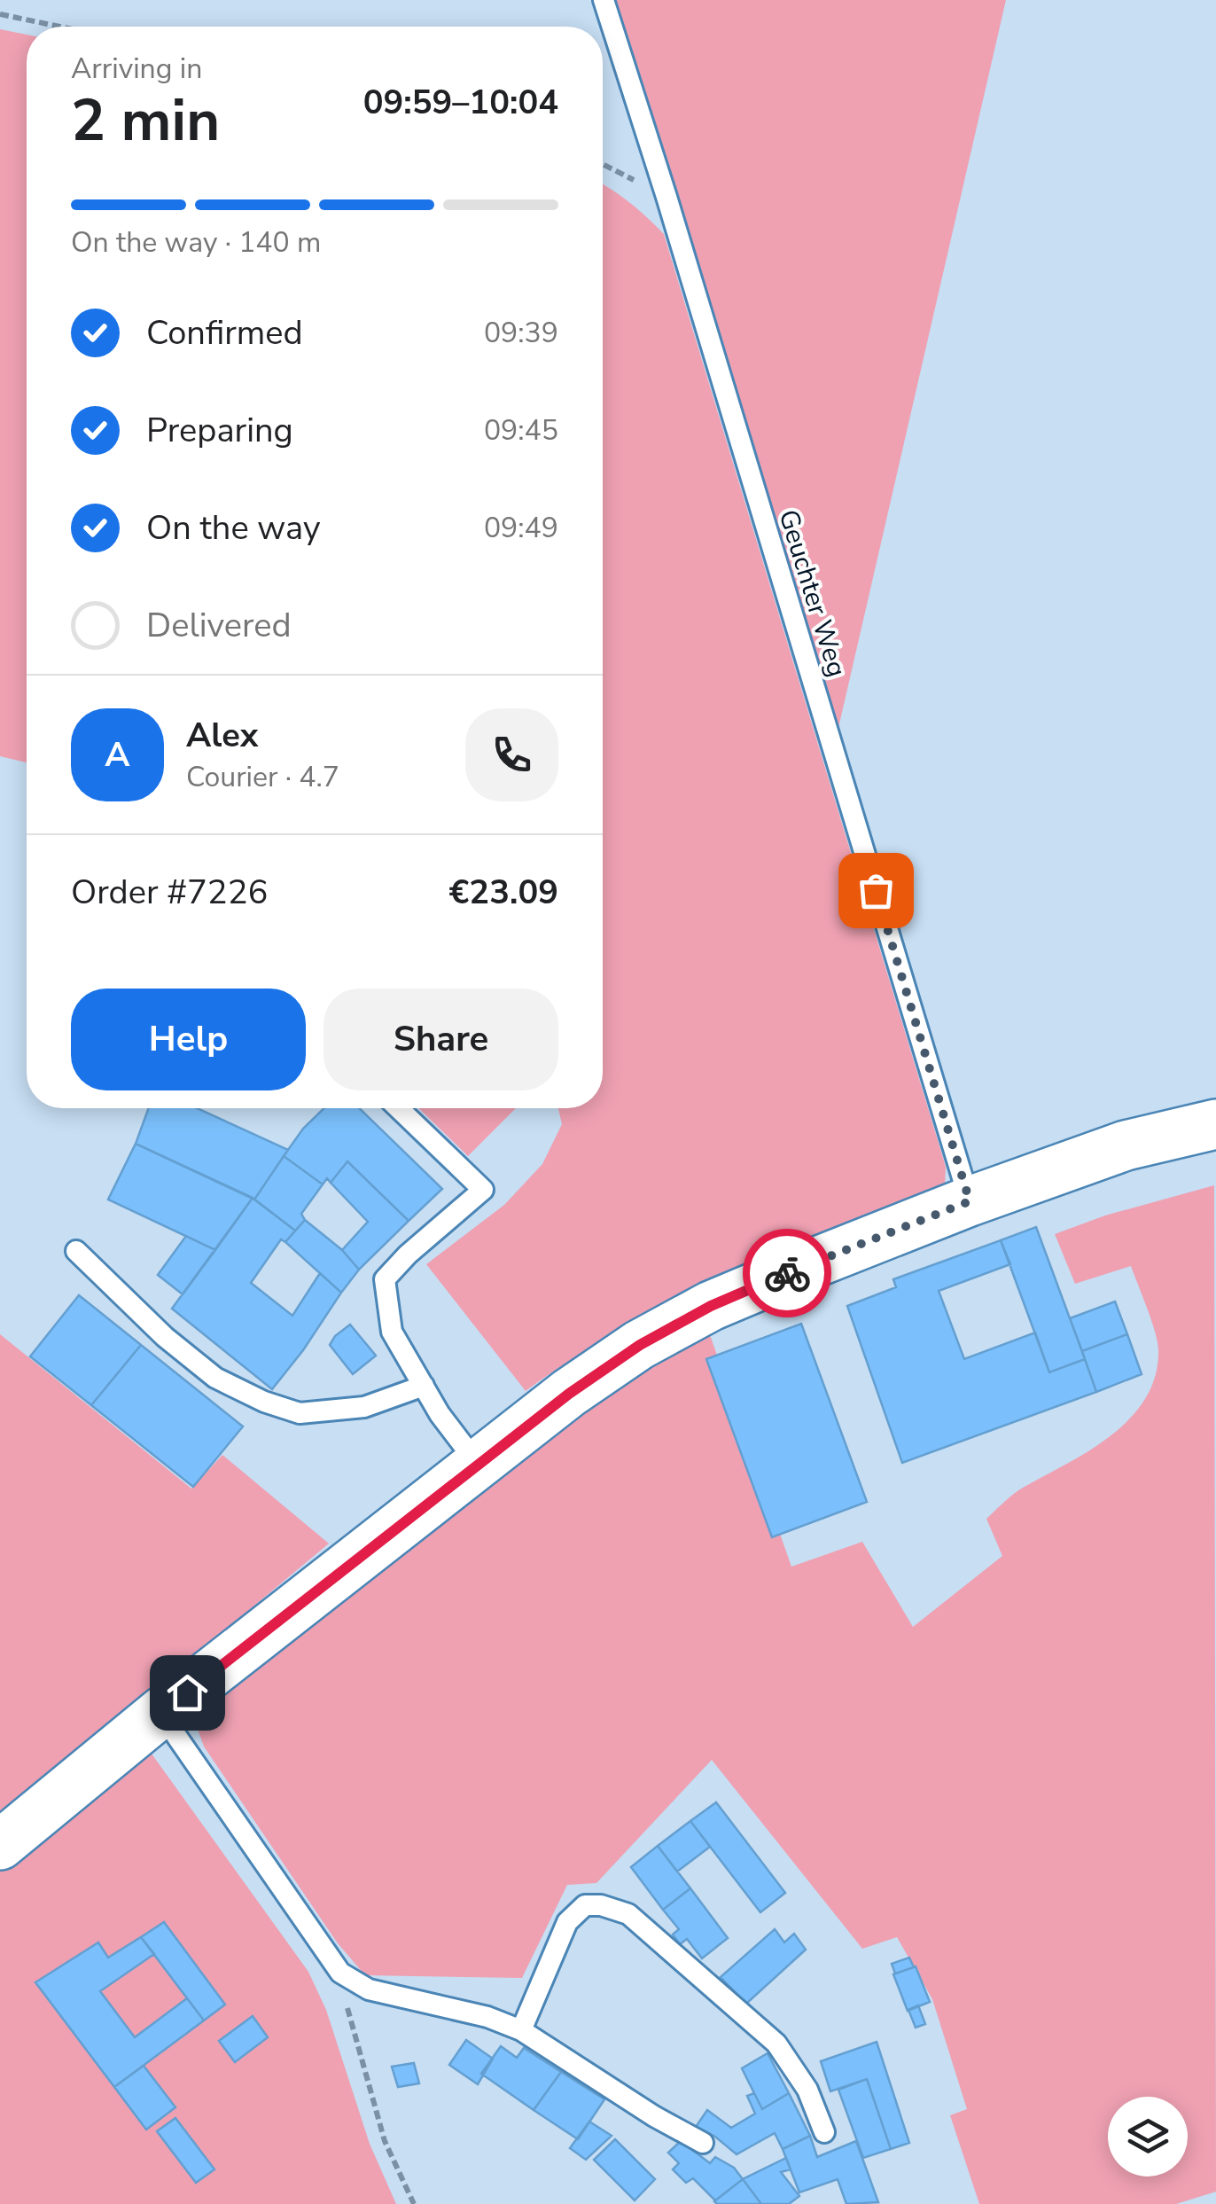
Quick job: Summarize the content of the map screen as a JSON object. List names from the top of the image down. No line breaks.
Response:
{"streets":{"lane":["Geuchter Weg"]},"page":{"heading":["2 min","Arriving in","09:59–10:04"],"panel":["Alex","Courier · 4.7","Order #7226","€23.09"],"bar":"On the way · 140 m","list":[["Confirmed","09:39"],["Preparing","09:45"],["On the way","09:49"],"Delivered"],"round":"A","buttons":["Help","Share"]}}
